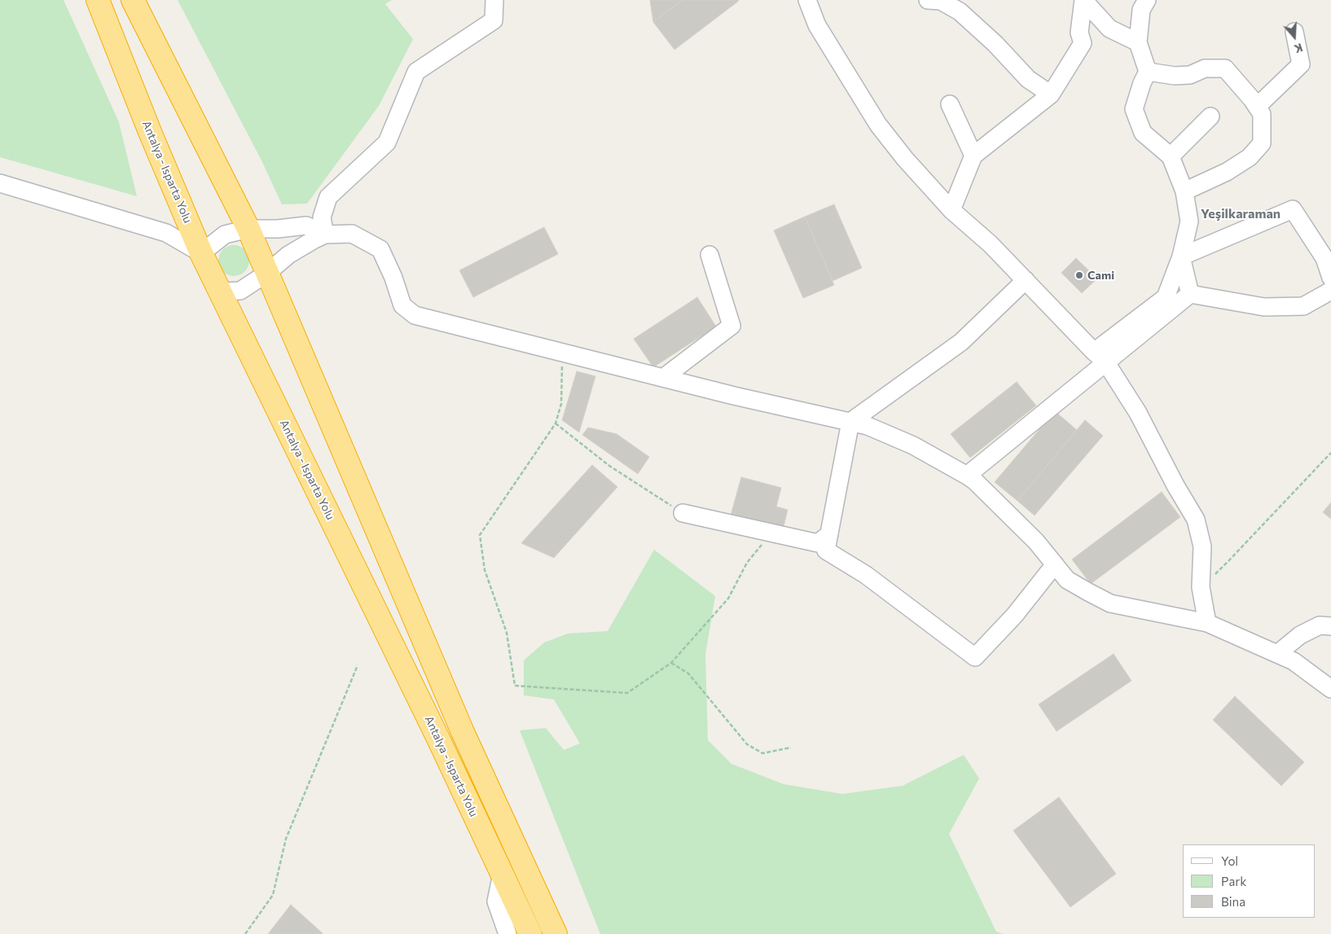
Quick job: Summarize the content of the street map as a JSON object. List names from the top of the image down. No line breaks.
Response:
{"streets":{"highway":["Antalya - Isparta Yolu"]},"districts":["Yeşilkaraman"],"places":["Cami"],"legend":["Yol","Park","Bina"],"north":"bottom"}
